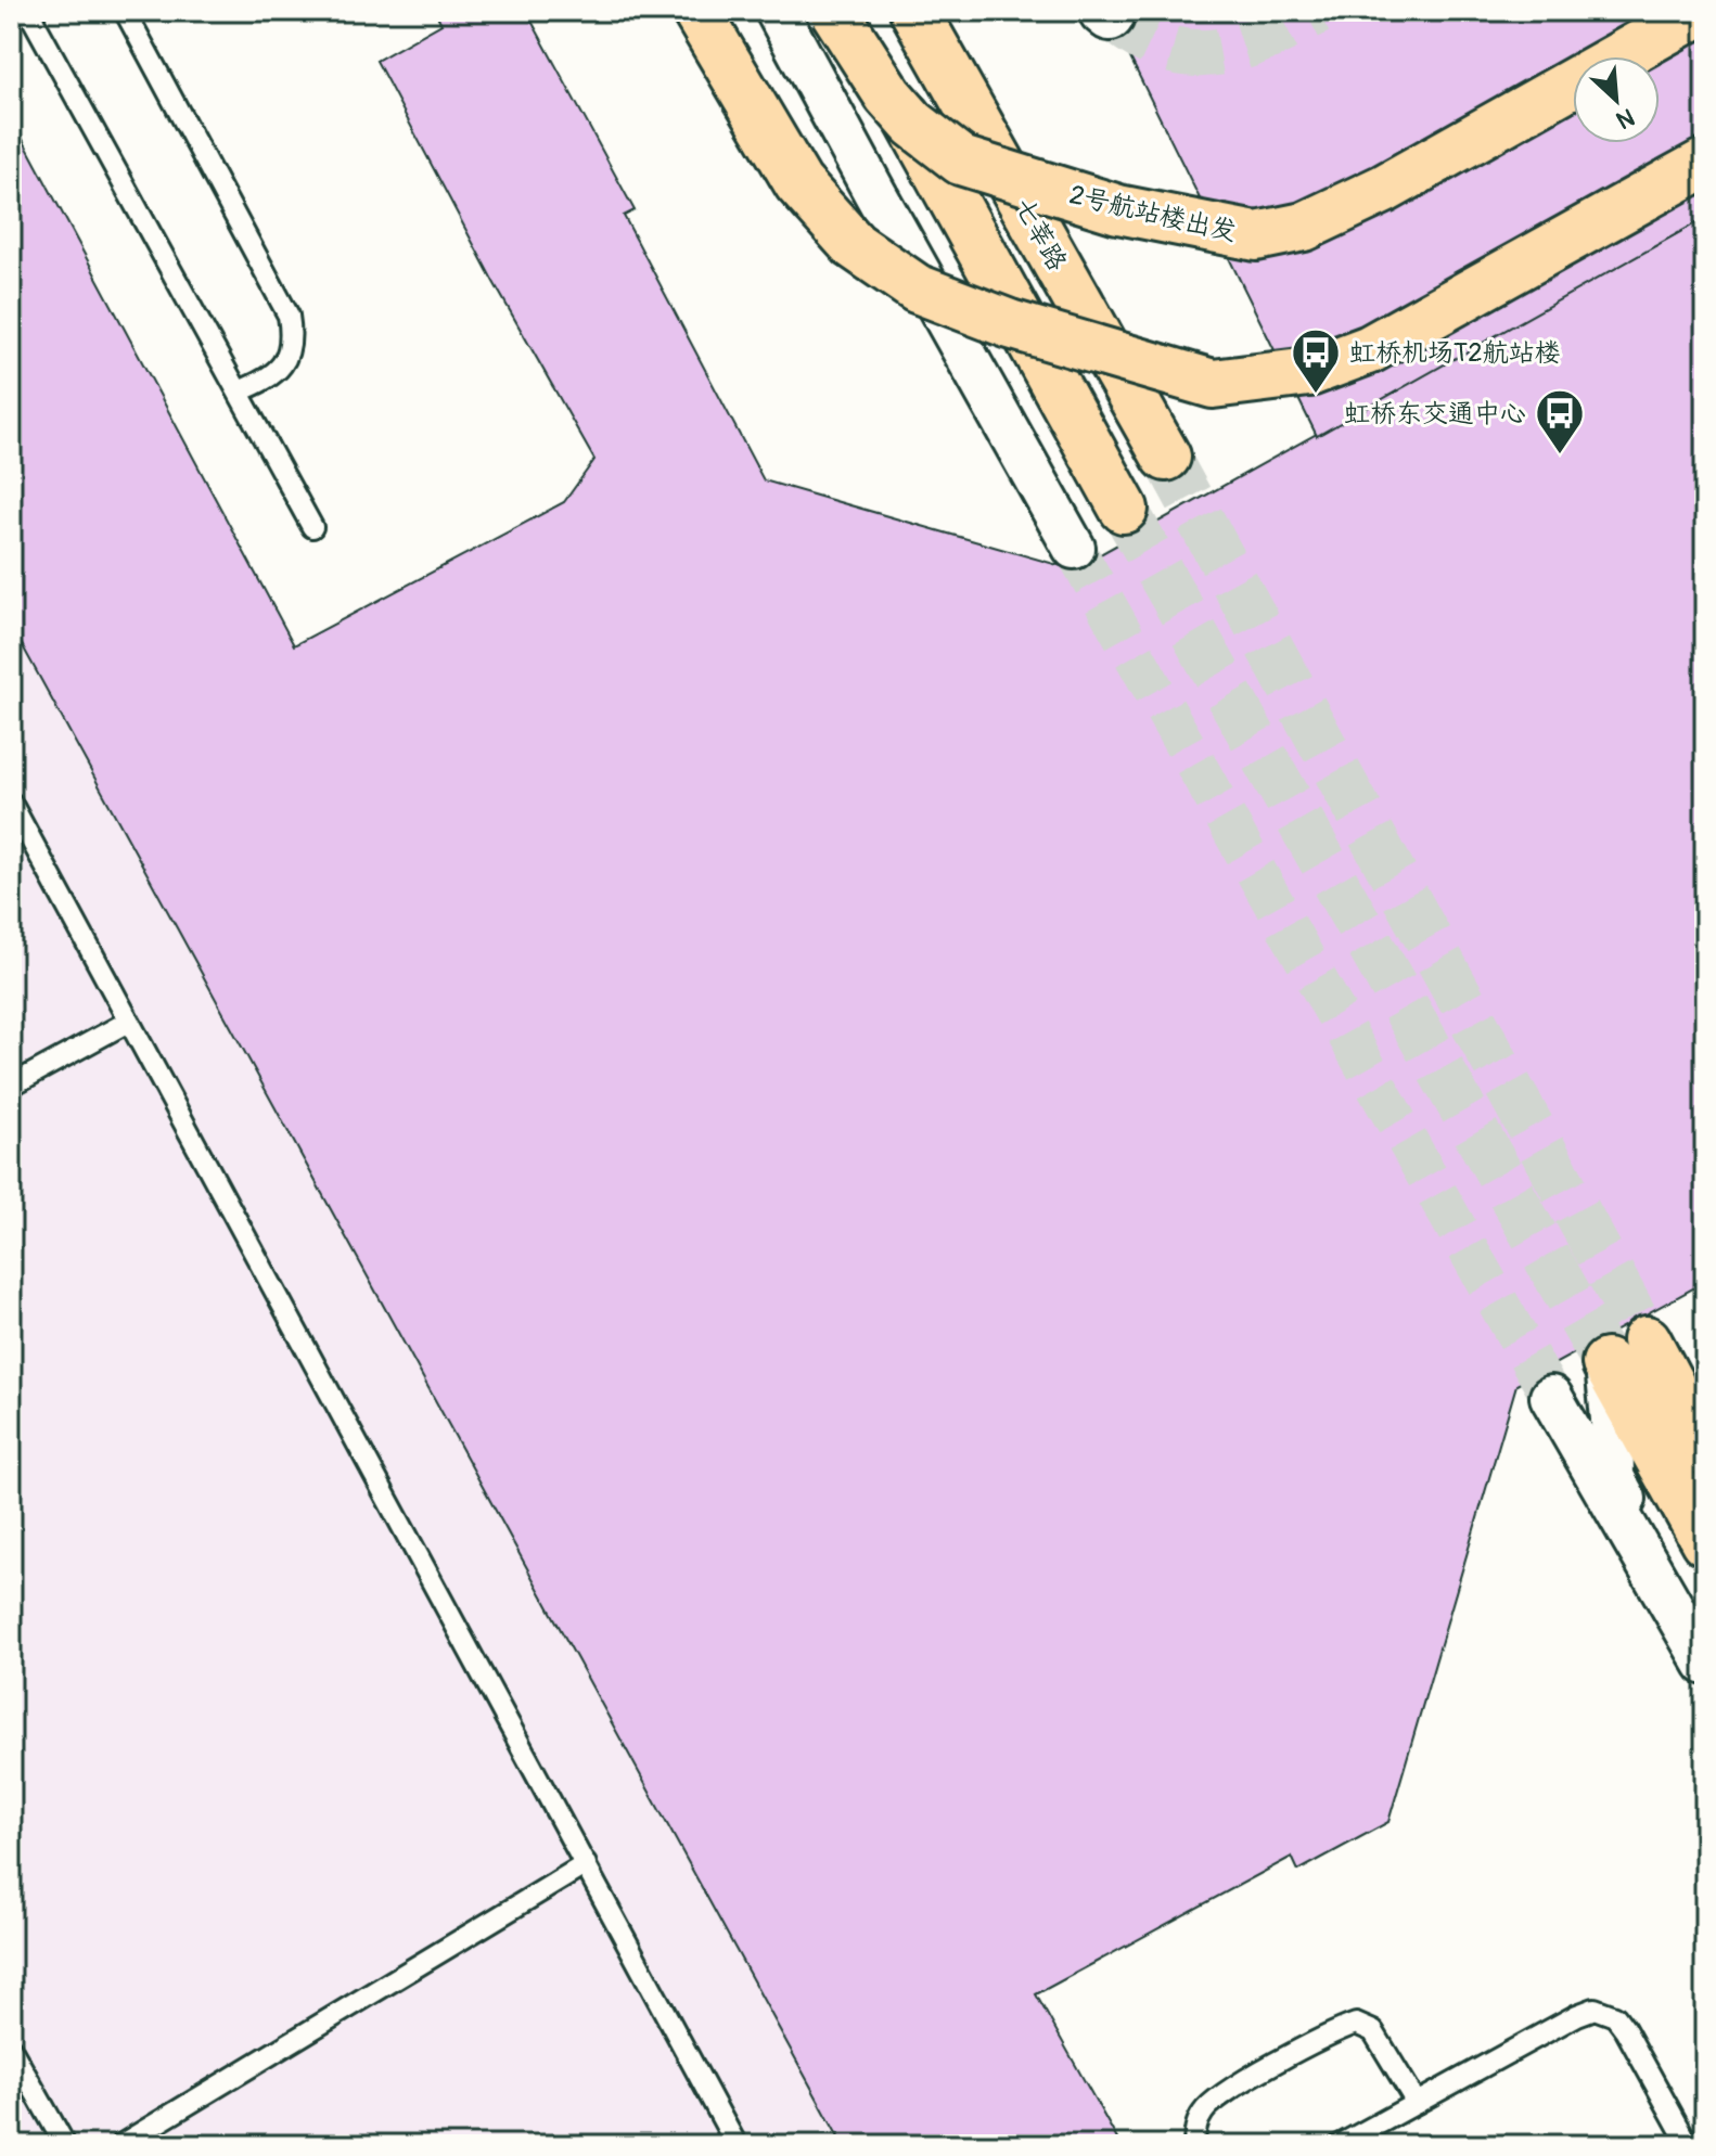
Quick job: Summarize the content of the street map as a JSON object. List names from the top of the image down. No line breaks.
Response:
{"streets":{"main road":["2号航站楼出发","七莘路"]},"places":{"bus stop":["虹桥机场T2航站楼","虹桥东交通中心"]},"north":"bottom right"}
